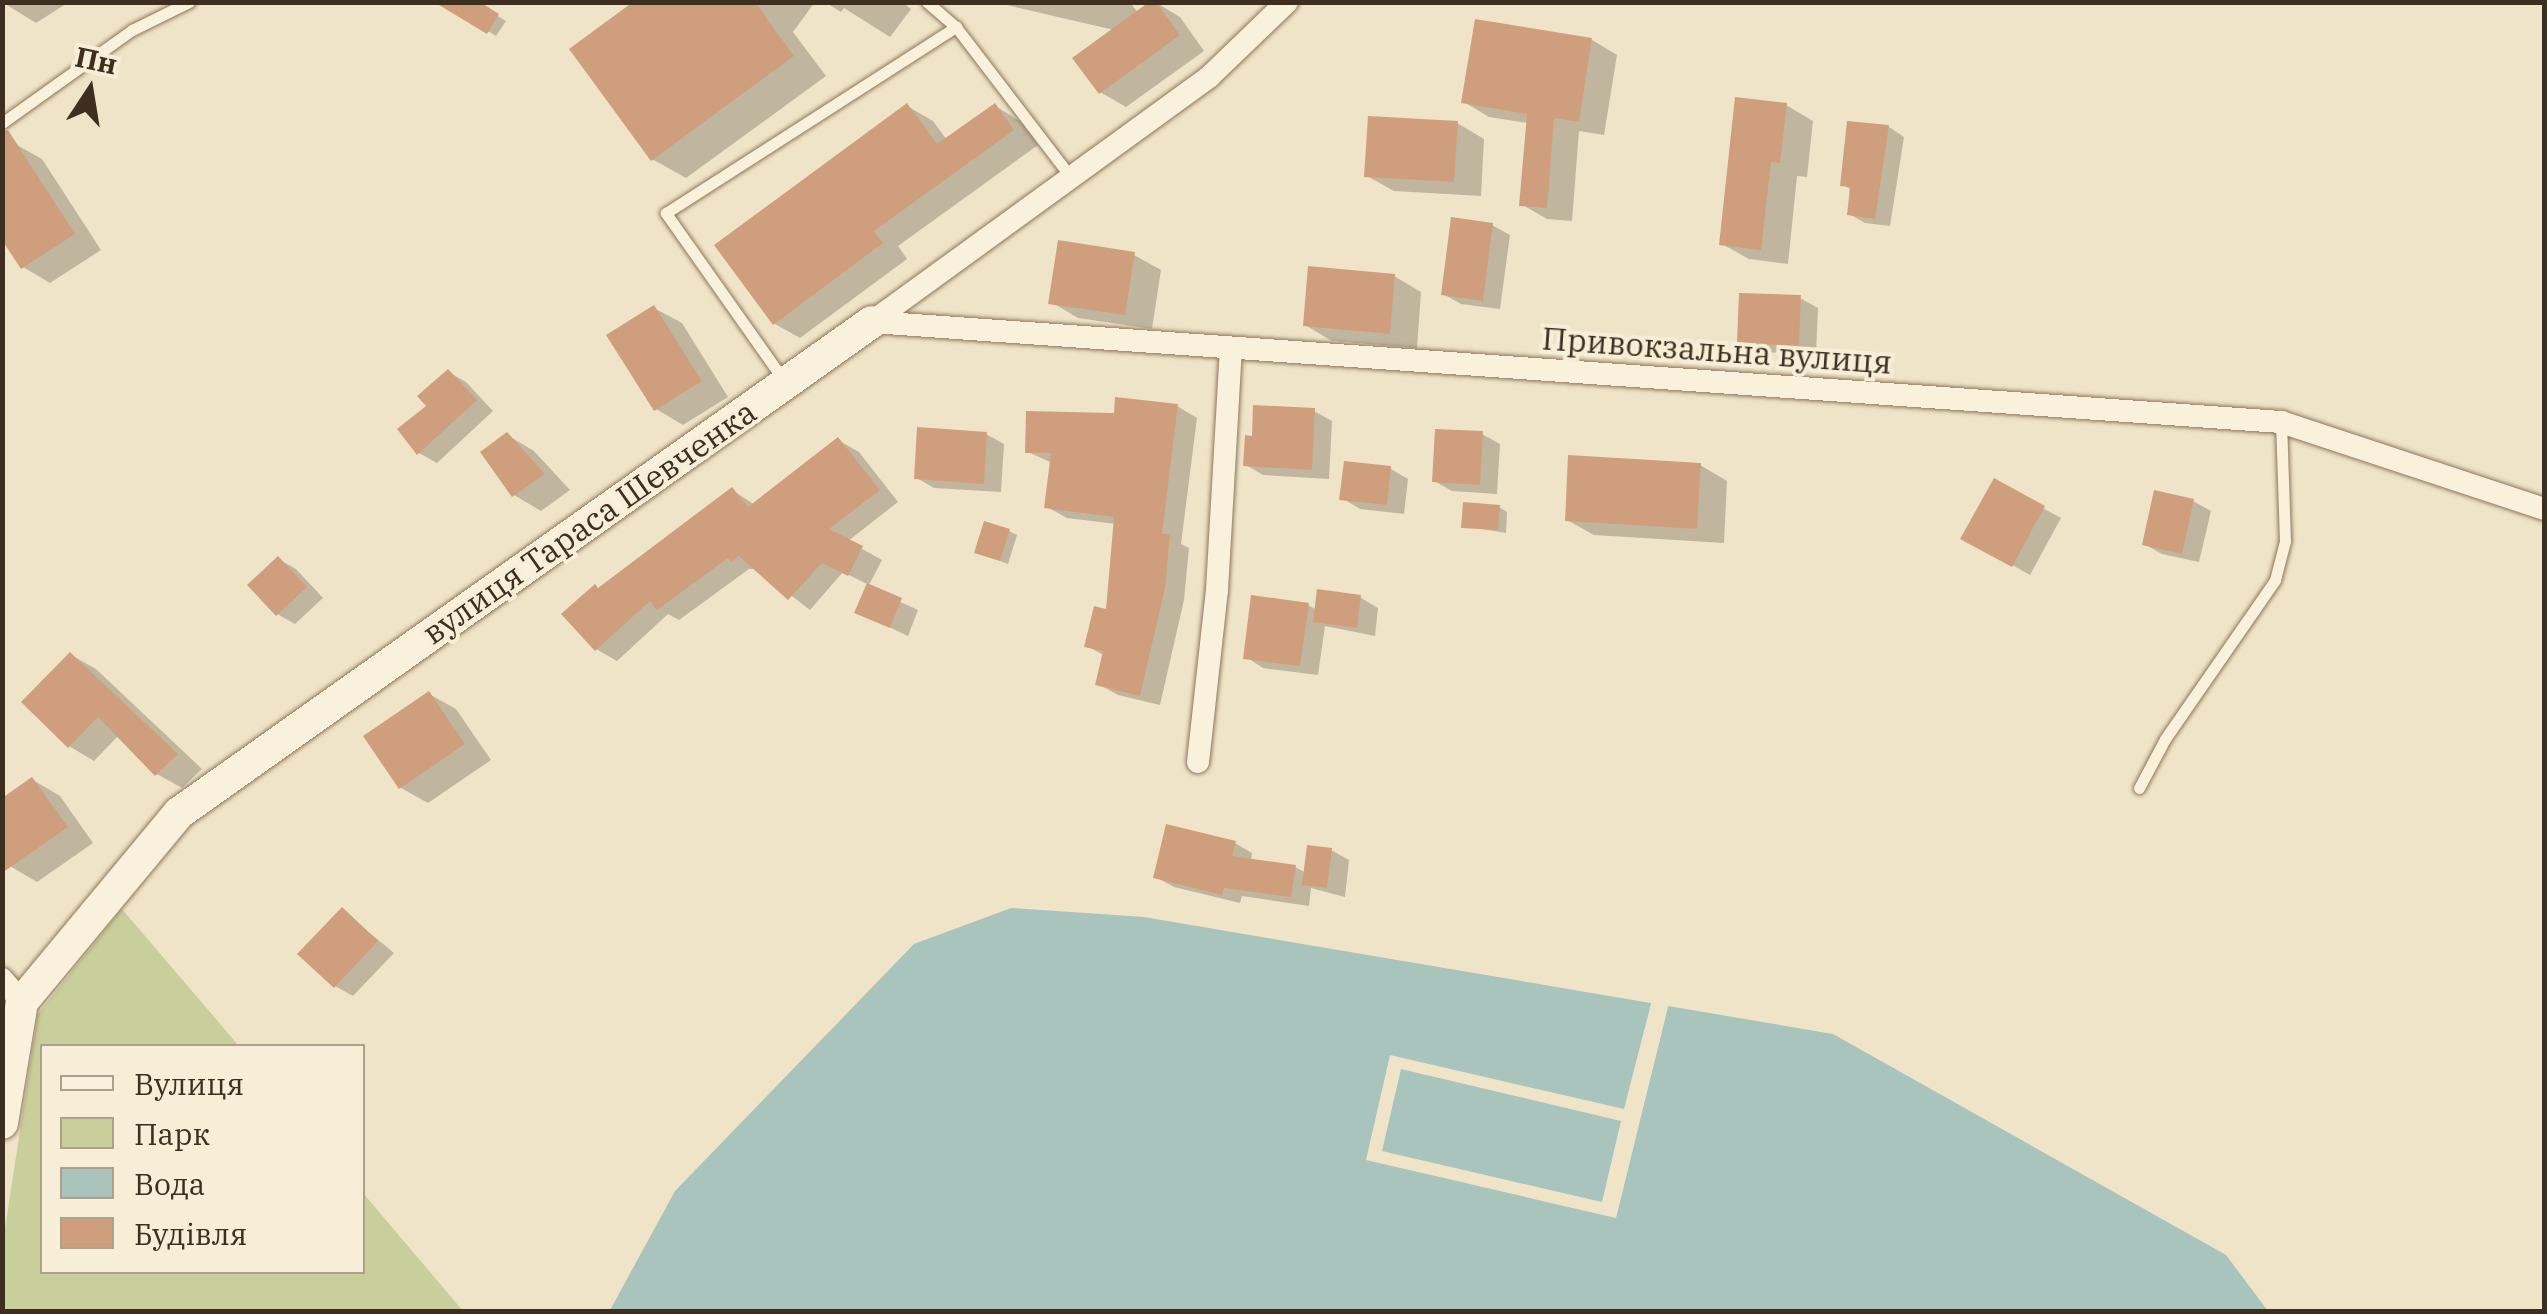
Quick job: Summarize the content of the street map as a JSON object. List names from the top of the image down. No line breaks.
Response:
{"streets":{"street":["Привокзальна вулиця","вулиця Тараса Шевченка"]},"crossings":[["Привокзальна вулиця","вулиця Тараса Шевченка"]],"legend":["Вулиця","Парк","Вода","Будівля"],"north":"top"}
